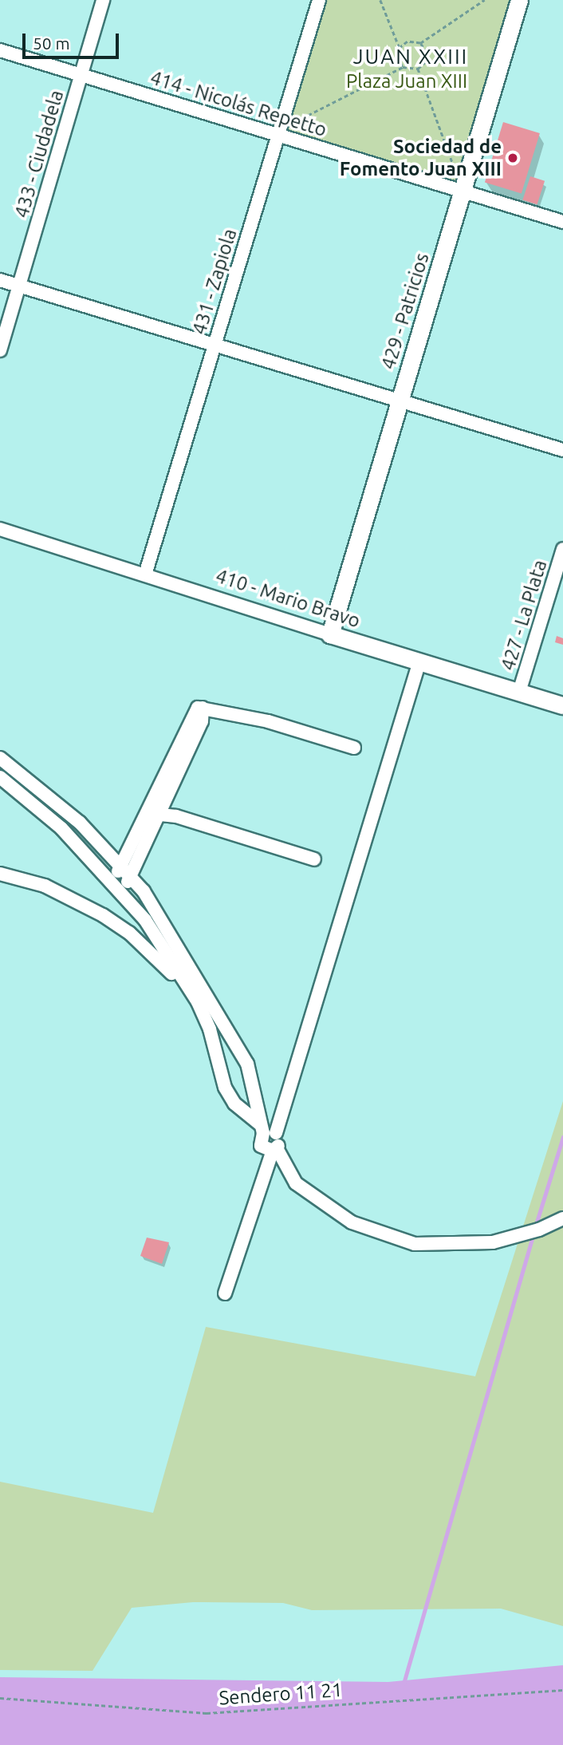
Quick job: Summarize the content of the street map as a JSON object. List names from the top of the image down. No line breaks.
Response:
{"streets":{"street":["414 - Nicolás Repetto","433 - Ciudadela","431 - Zapiola","429 - Patricios","410 - Mario Bravo","427 - La Plata"],"path":["Sendero 11 21"]},"crossings":[["414 - Nicolás Repetto","433 - Ciudadela"],["414 - Nicolás Repetto","431 - Zapiola"],["414 - Nicolás Repetto","429 - Patricios"],["431 - Zapiola","410 - Mario Bravo"],["429 - Patricios","410 - Mario Bravo"],["410 - Mario Bravo","427 - La Plata"]],"districts":["JUAN XXIII"],"parks":["Plaza Juan XIII"],"places":["Sociedad de Fomento Juan XIII"],"scale_bar":"50 m"}
